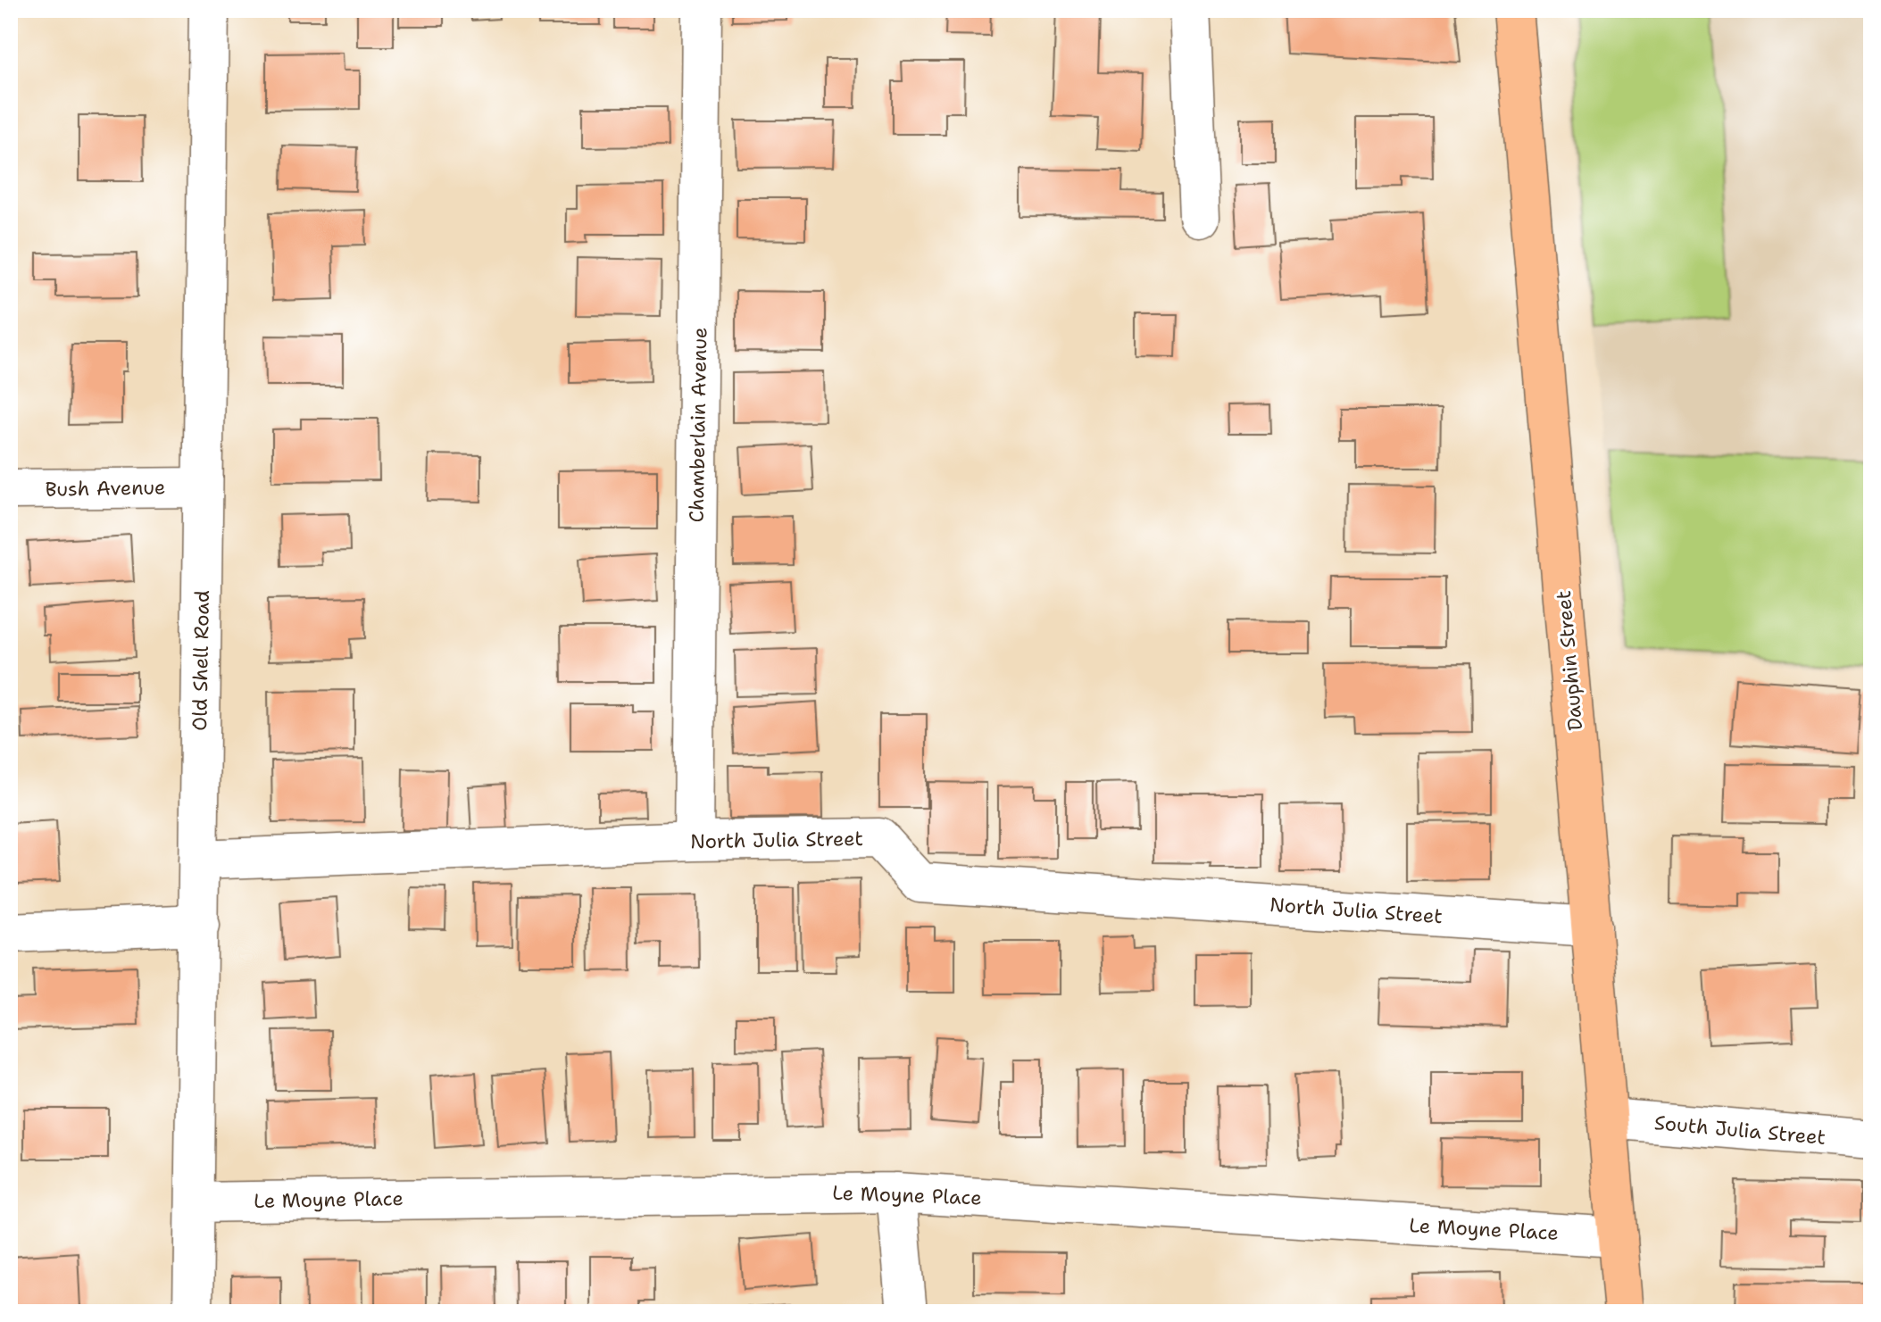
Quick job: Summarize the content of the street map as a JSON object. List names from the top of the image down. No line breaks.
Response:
{"streets":{"main road":["Dauphin Street"],"street":["Chamberlain Avenue","Bush Avenue","Old Shell Road","North Julia Street","South Julia Street","Le Moyne Place"]},"crossings":[["Chamberlain Avenue","North Julia Street"],["Bush Avenue","Old Shell Road"],["Old Shell Road","North Julia Street"],["Old Shell Road","Le Moyne Place"],["Dauphin Street","North Julia Street"],["Dauphin Street","South Julia Street"],["Dauphin Street","Le Moyne Place"]]}
